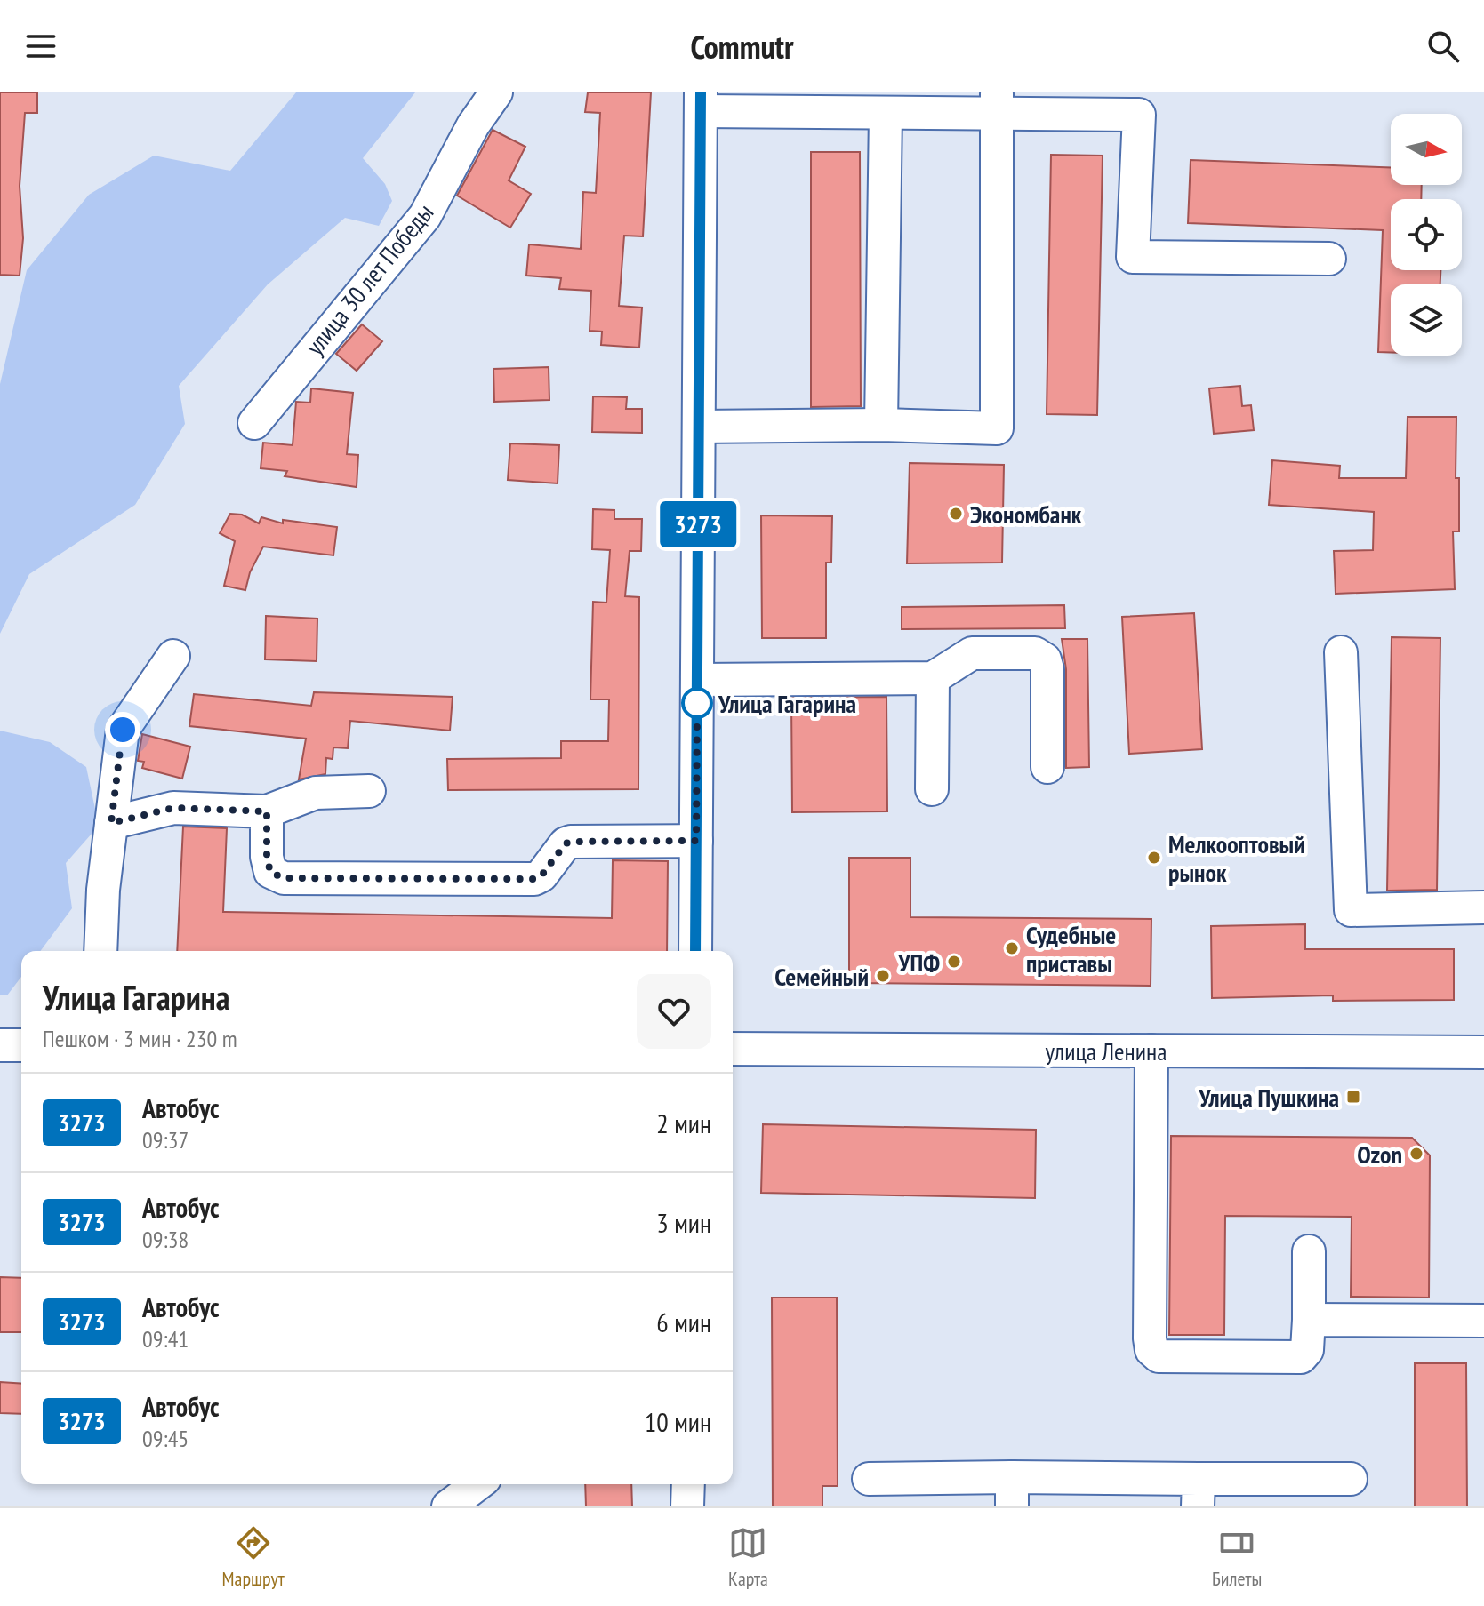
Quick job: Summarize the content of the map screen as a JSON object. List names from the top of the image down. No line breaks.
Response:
{"streets":{"street":["улица 30 лет Победы","улица Ленина"]},"places":{"other":["Экономбанк","Улица Гагарина","Мелкооптовый рынок","Судебные приставы","УПФ","Семейный","Ozon"],"transit":["Улица Пушкина"]},"lines":["bus line 3273"],"north":"right","page":{"header":"Commutr","on_map":"3273","heading":["Улица Гагарина","Пешком · 3 мин · 230 m"],"list":[{"mark":"3273","name":"Автобус","note":"09:37","value":"2 мин"},{"mark":"3273","name":"Автобус","note":"09:38","value":"3 мин"},{"mark":"3273","name":"Автобус","note":"09:41","value":"6 мин"},{"mark":"3273","name":"Автобус","note":"09:45","value":"10 мин"}],"tabs":["Маршрут","Карта","Билеты"]}}
